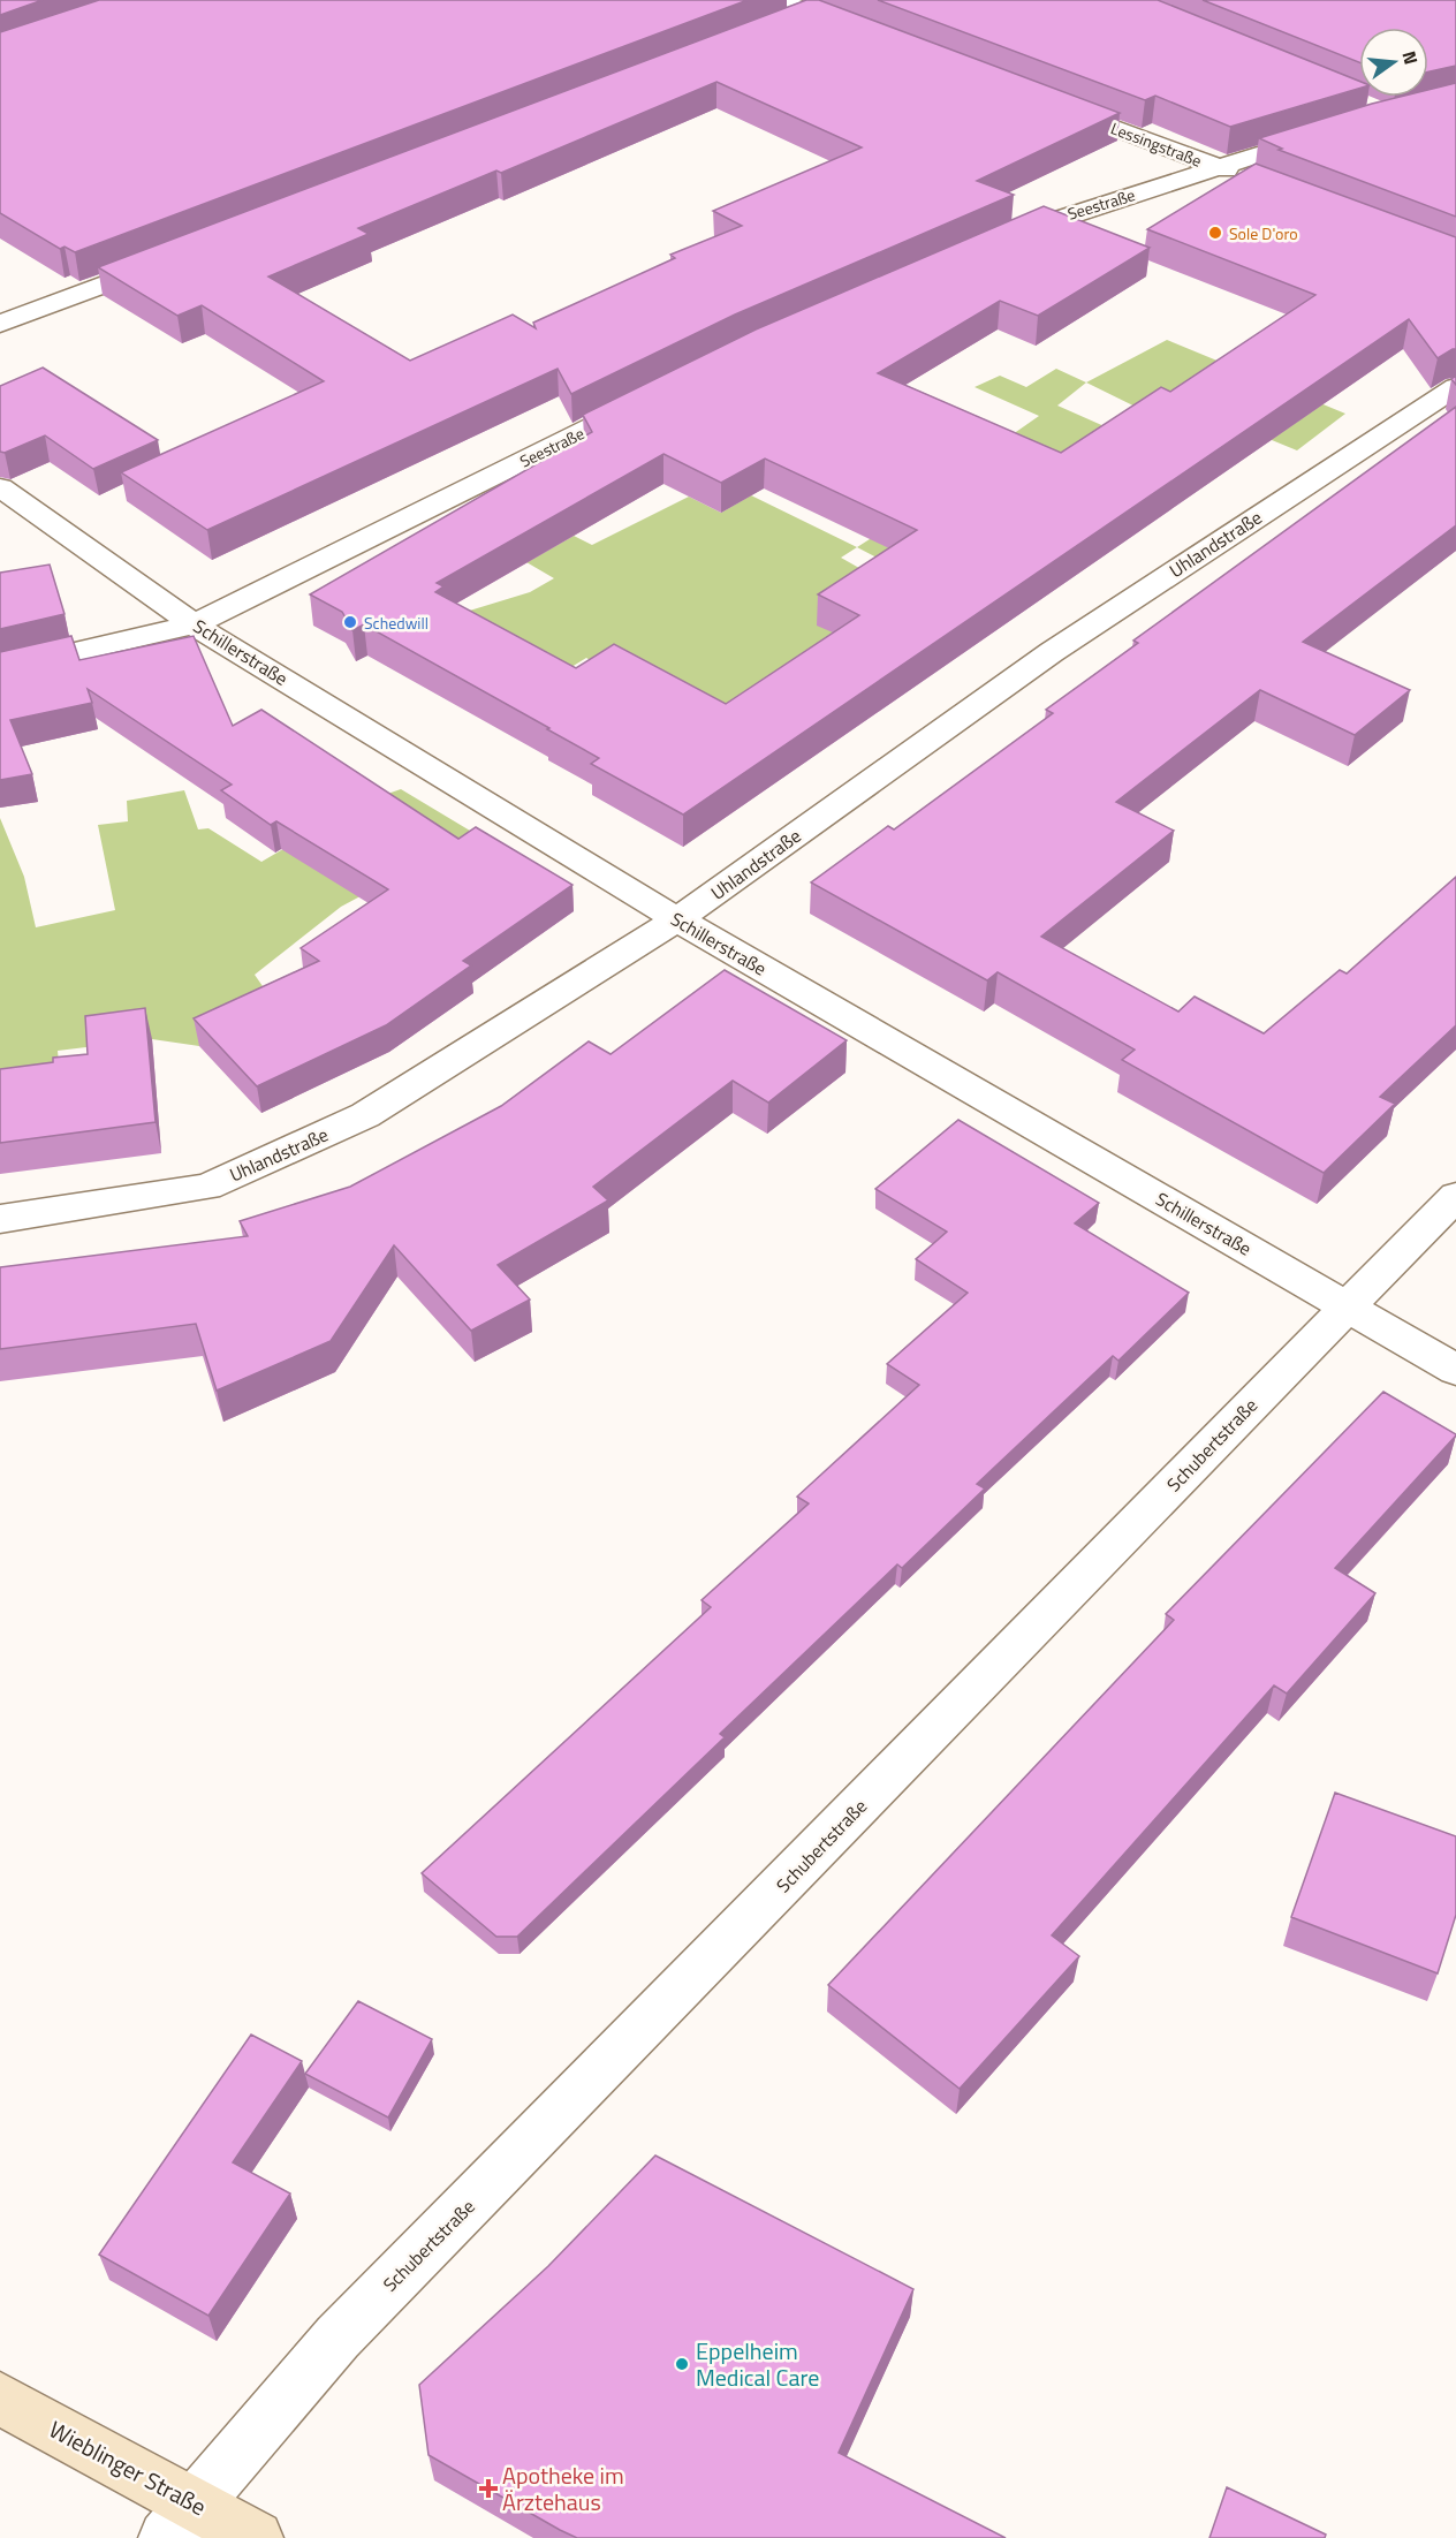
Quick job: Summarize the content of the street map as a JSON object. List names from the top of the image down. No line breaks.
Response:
{"streets":{"street":["Lessingstraße","Seestraße","Uhlandstraße","Schillerstraße","Schubertstraße","Wieblinger Straße"]},"crossings":[["Lessingstraße","Seestraße"],["Seestraße","Schillerstraße"],["Uhlandstraße","Schillerstraße"],["Schillerstraße","Schubertstraße"],["Schubertstraße","Wieblinger Straße"]],"places":{"other":["Sole D'oro","Schedwill","Eppelheim Medical Care"],"health":["Apotheke im Ärztehaus"]},"north":"right"}
